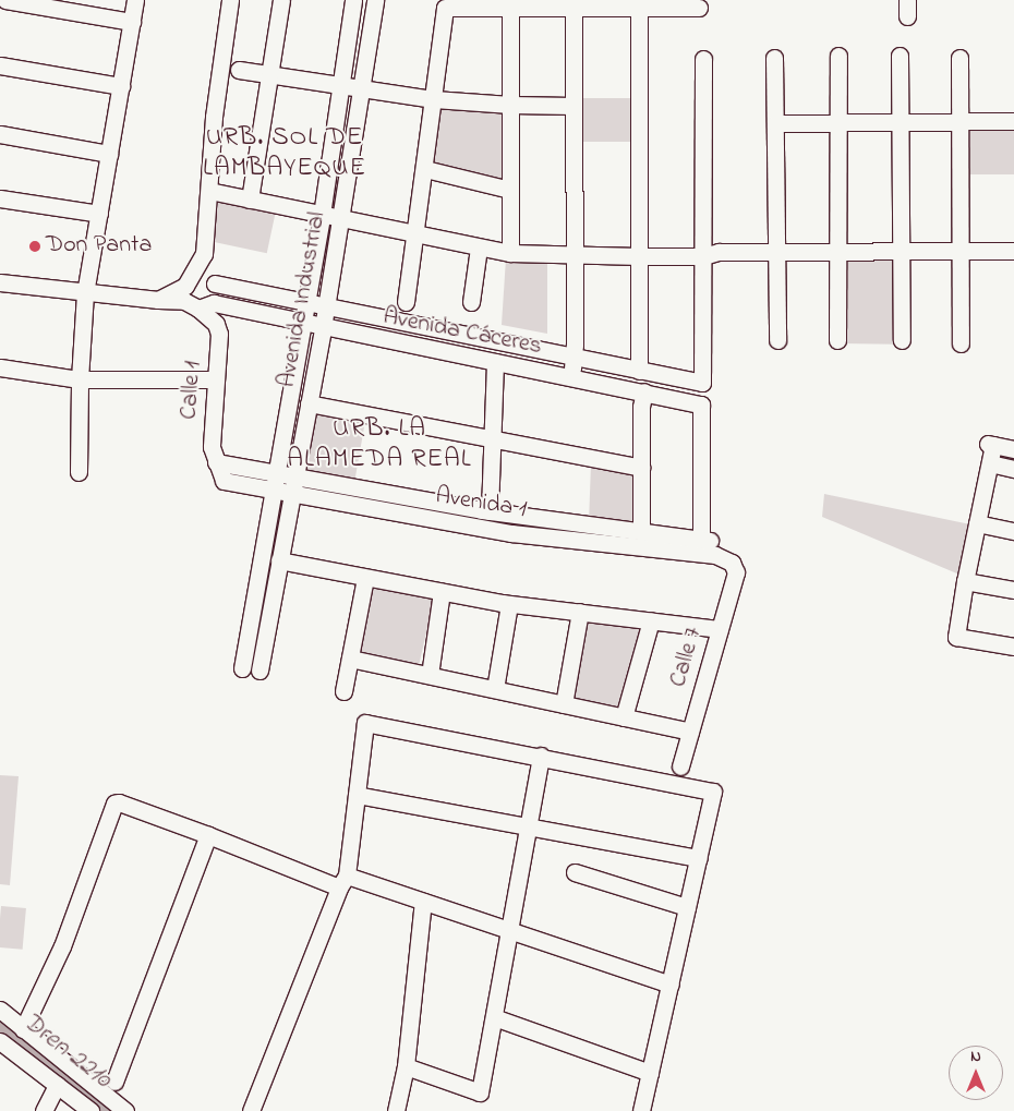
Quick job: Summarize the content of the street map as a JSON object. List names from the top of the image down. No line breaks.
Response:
{"streets":{"street":["Avenida Industrial","Avenida Cáceres","Calle 1","Avenida 1","Calle 7"]},"crossings":[["Avenida Industrial","Avenida Cáceres"],["Avenida Industrial","Avenida 1"],["Avenida Cáceres","Calle 1"],["Avenida Cáceres","Avenida 1"],["Calle 1","Avenida 1"],["Avenida 1","Calle 7"]],"districts":["URB. SOL DE LAMBAYEQUE","URB. LA ALAMEDA REAL"],"water":["Dren 2210"],"places":["Don Panta"],"north":"top"}
